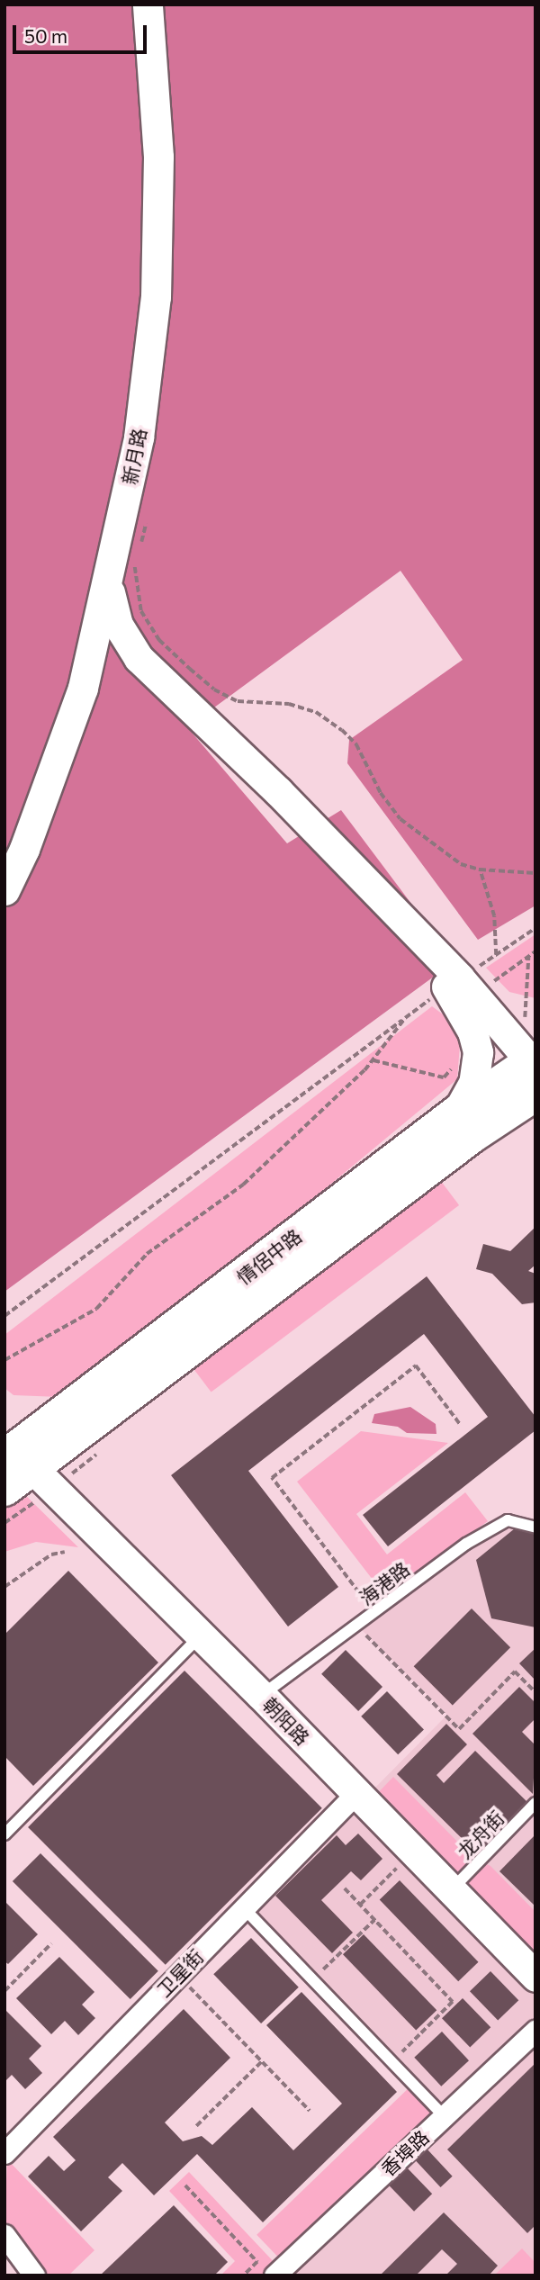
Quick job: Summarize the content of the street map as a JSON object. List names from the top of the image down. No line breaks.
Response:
{"streets":{"highway":["情侶中路"],"street":["新月路","朝阳路","卫星街","香埠路"],"lane":["海港路","龙舟街"]},"crossings":[["情侶中路","朝阳路"],["海港路","朝阳路"],["朝阳路","龙舟街"],["朝阳路","卫星街"]],"scale_bar":"50 m"}
